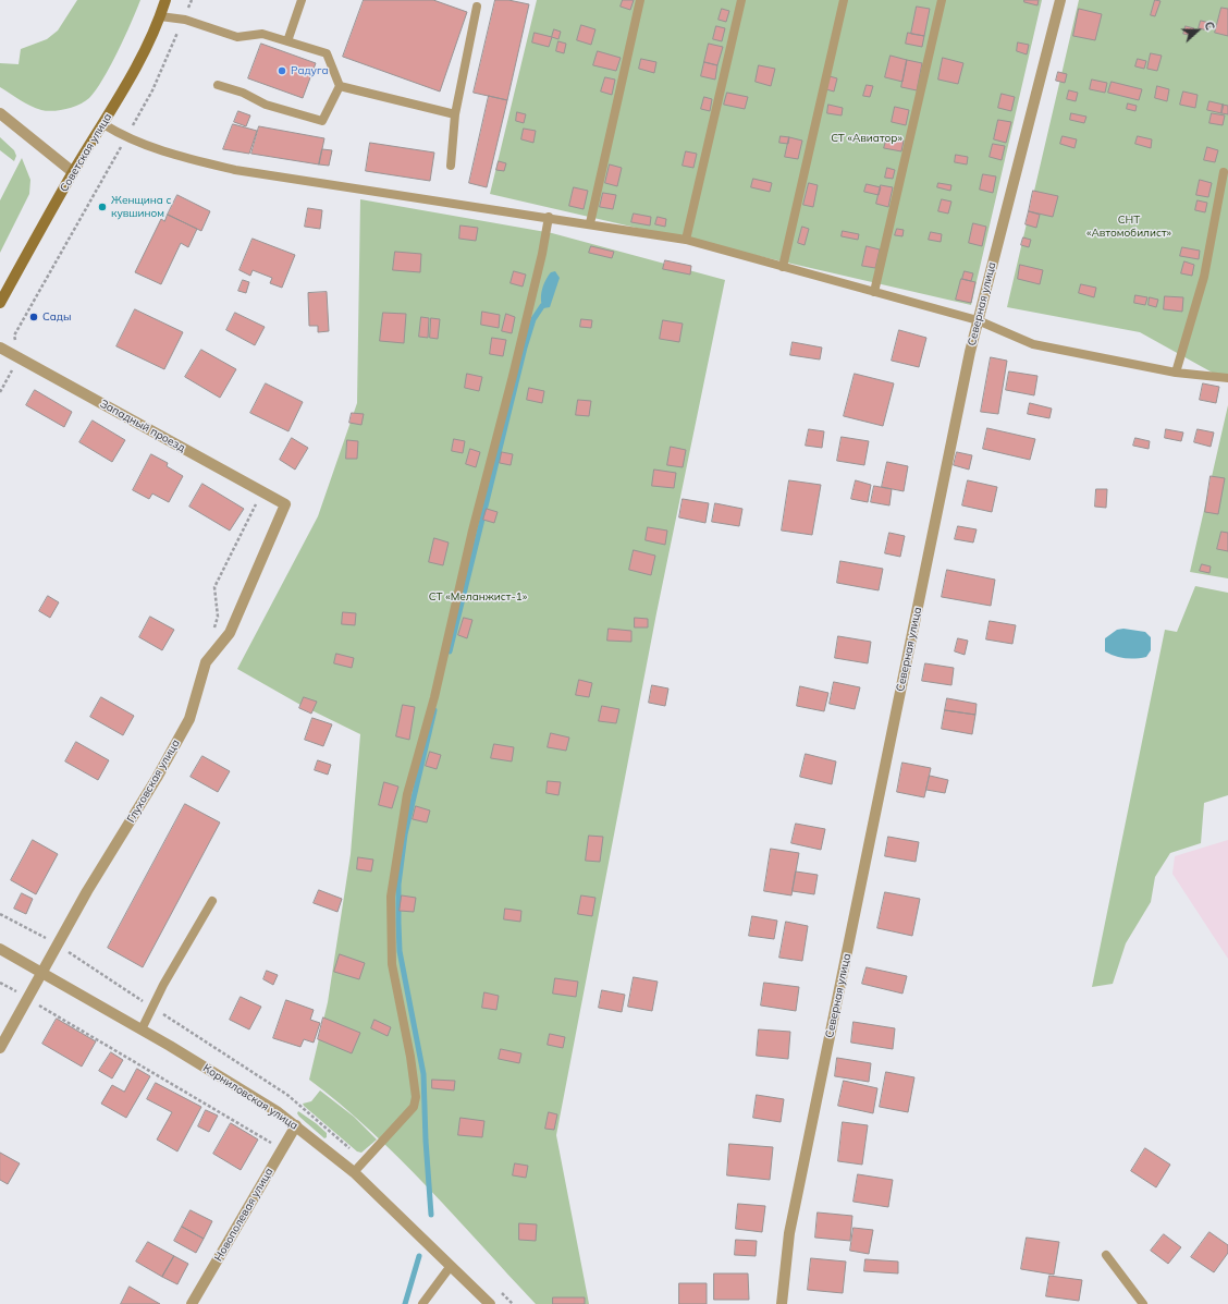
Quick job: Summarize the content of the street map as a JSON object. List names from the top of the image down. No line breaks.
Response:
{"streets":{"main road":["Советская улица"],"street":["Северная улица","Западный проезд","Глуховская улица","Корниловская улица","Новополевая улица"]},"crossings":[["Западный проезд","Глуховская улица"],["Глуховская улица","Корниловская улица"],["Корниловская улица","Новополевая улица"]],"parks":["СТ «Авиатор»","СНТ «Автомобилист»","СТ «Меланжист-1»"],"places":["Радуга","Женщина с кувшином","Сады"],"north":"right"}
